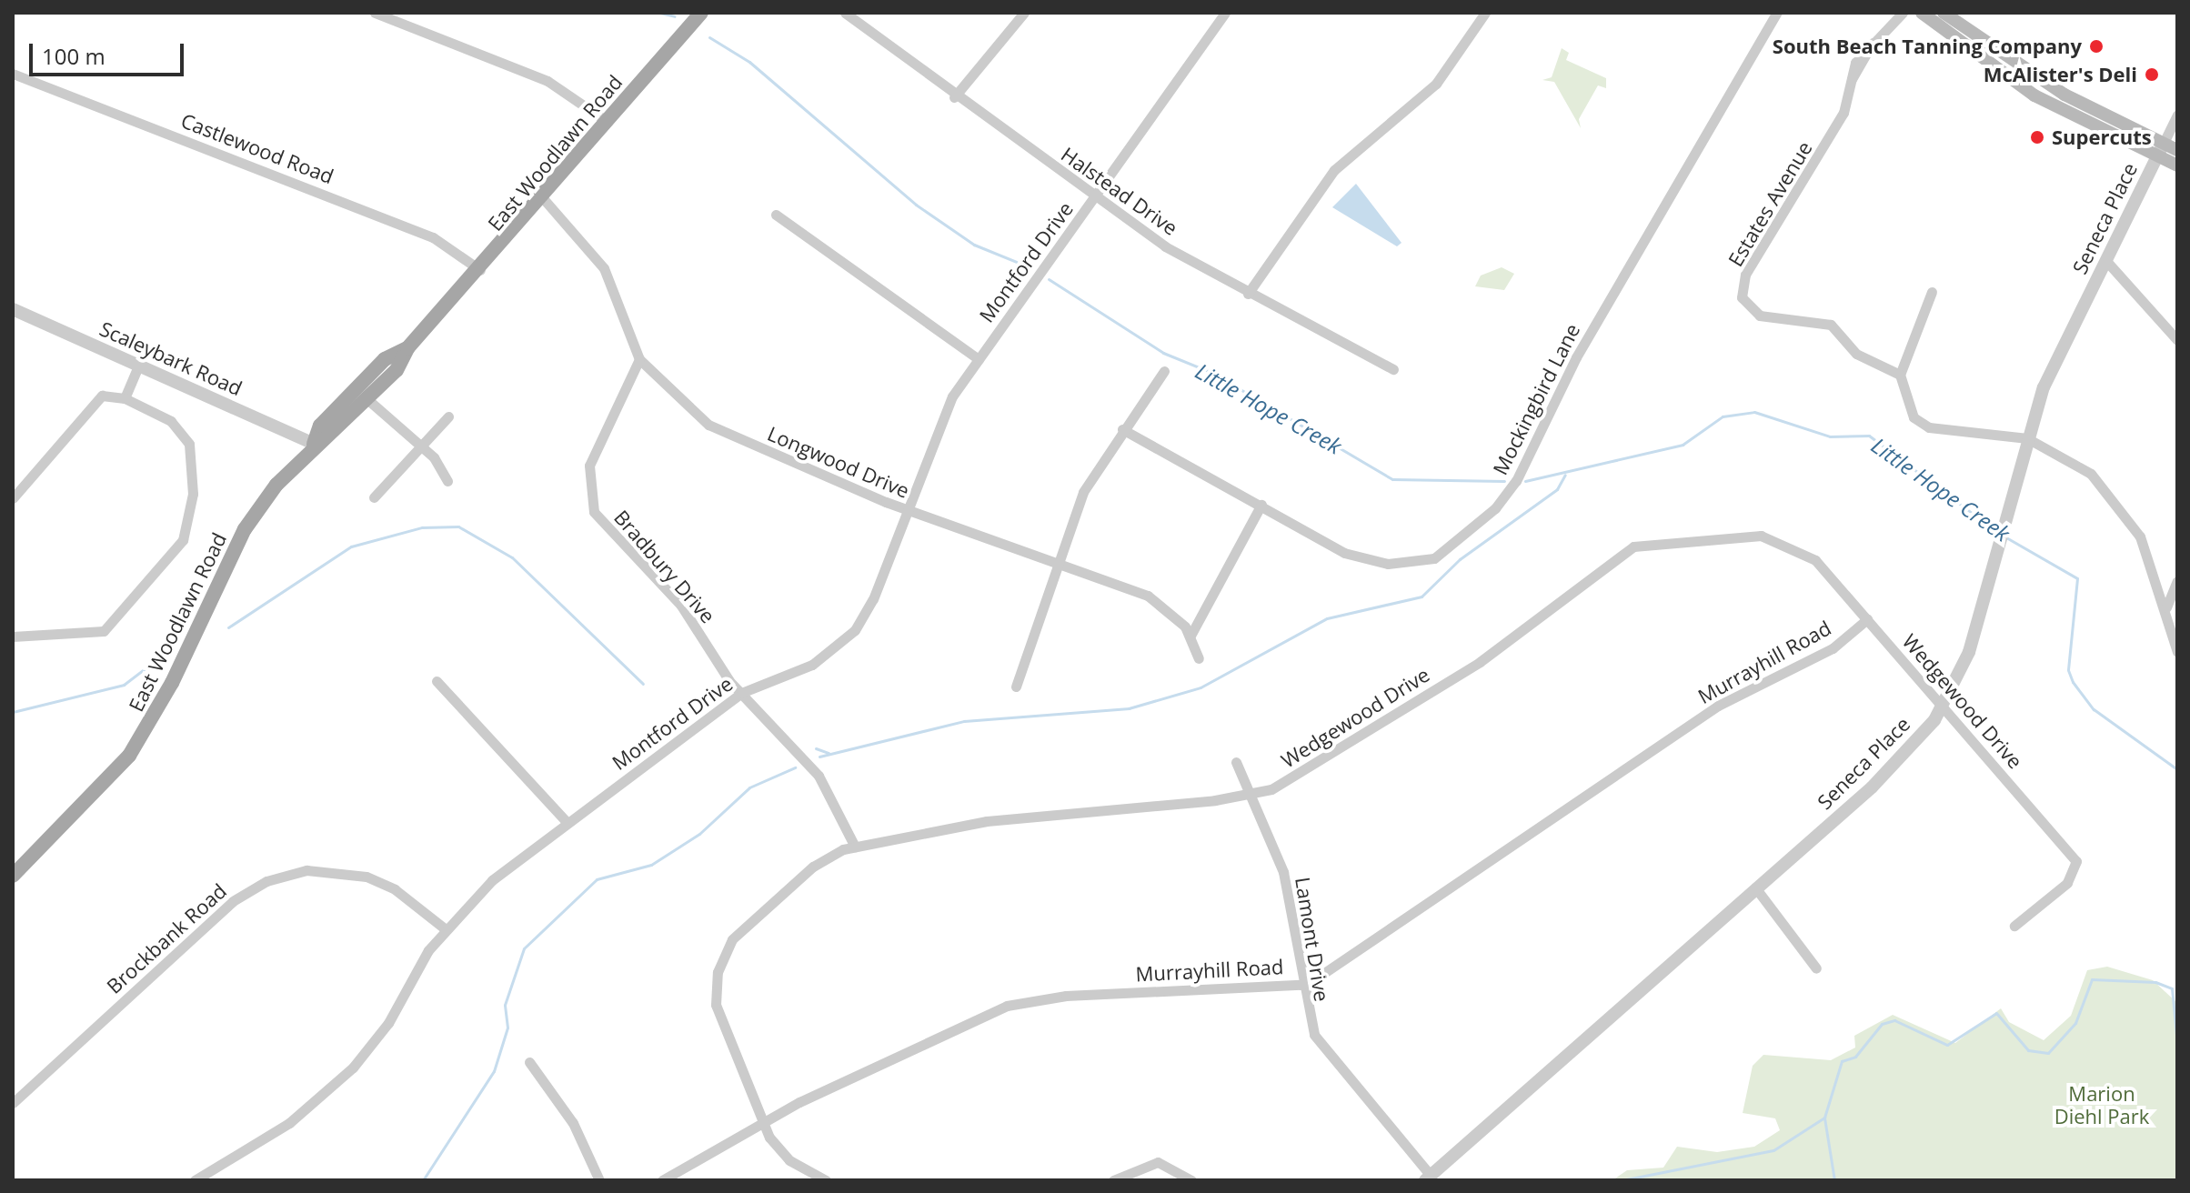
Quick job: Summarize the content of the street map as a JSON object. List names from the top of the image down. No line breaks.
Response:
{"streets":{"main road":["East Woodlawn Road"],"street":["Castlewood Road","Halstead Drive","Estates Avenue","Seneca Place","Montford Drive","Scaleybark Road","Mockingbird Lane","Longwood Drive","Bradbury Drive","Murrayhill Road","Wedgewood Drive","Brockbank Road","Lamont Drive"]},"crossings":[["Castlewood Road","East Woodlawn Road"],["East Woodlawn Road","Scaleybark Road"],["East Woodlawn Road","Longwood Drive"],["Halstead Drive","Montford Drive"],["Seneca Place","Wedgewood Drive"],["Seneca Place","Lamont Drive"],["Montford Drive","Longwood Drive"],["Montford Drive","Bradbury Drive"],["Montford Drive","Brockbank Road"],["Longwood Drive","Bradbury Drive"],["Bradbury Drive","Wedgewood Drive"],["Murrayhill Road","Wedgewood Drive"],["Murrayhill Road","Lamont Drive"],["Wedgewood Drive","Lamont Drive"]],"water":["Little Hope Creek"],"parks":["Marion Diehl Park"],"places":["South Beach Tanning Company","McAlister's Deli","Supercuts"],"scale_bar":"100 m"}
